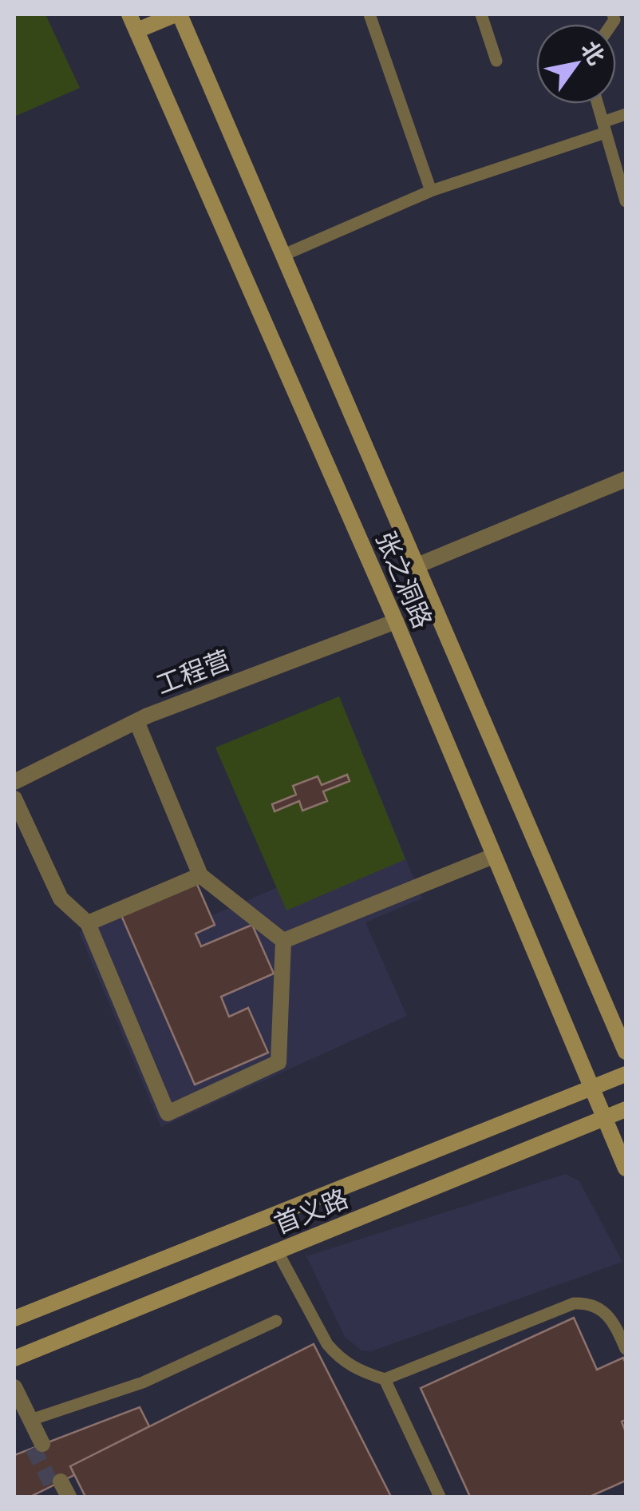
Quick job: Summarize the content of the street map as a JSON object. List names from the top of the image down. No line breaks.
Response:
{"streets":{"main road":["张之洞路","首义路"],"street":["工程营"]},"crossings":[["张之洞路","工程营"],["张之洞路","首义路"]],"north":"top right"}
